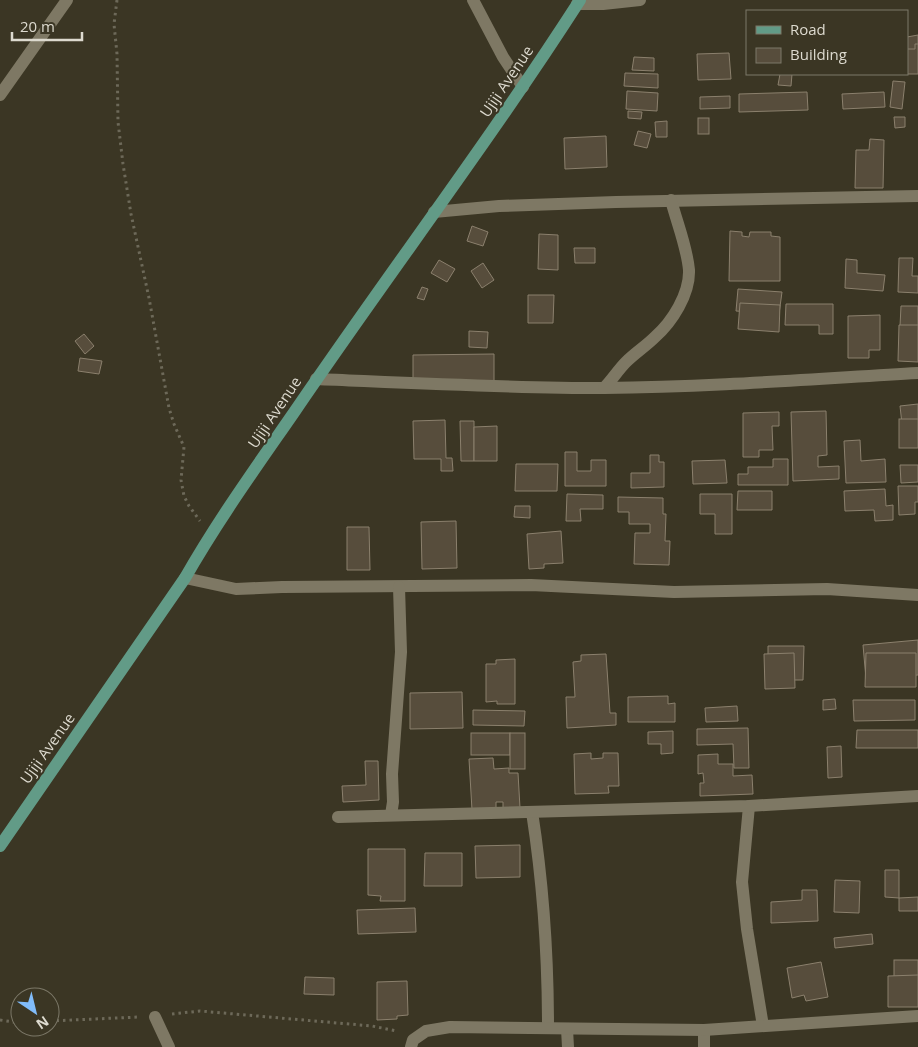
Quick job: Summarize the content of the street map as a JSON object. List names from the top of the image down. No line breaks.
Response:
{"streets":{"main road":["Ujiji Avenue"]},"legend":["Road","Building"],"scale_bar":"20 m","north":"bottom right"}
